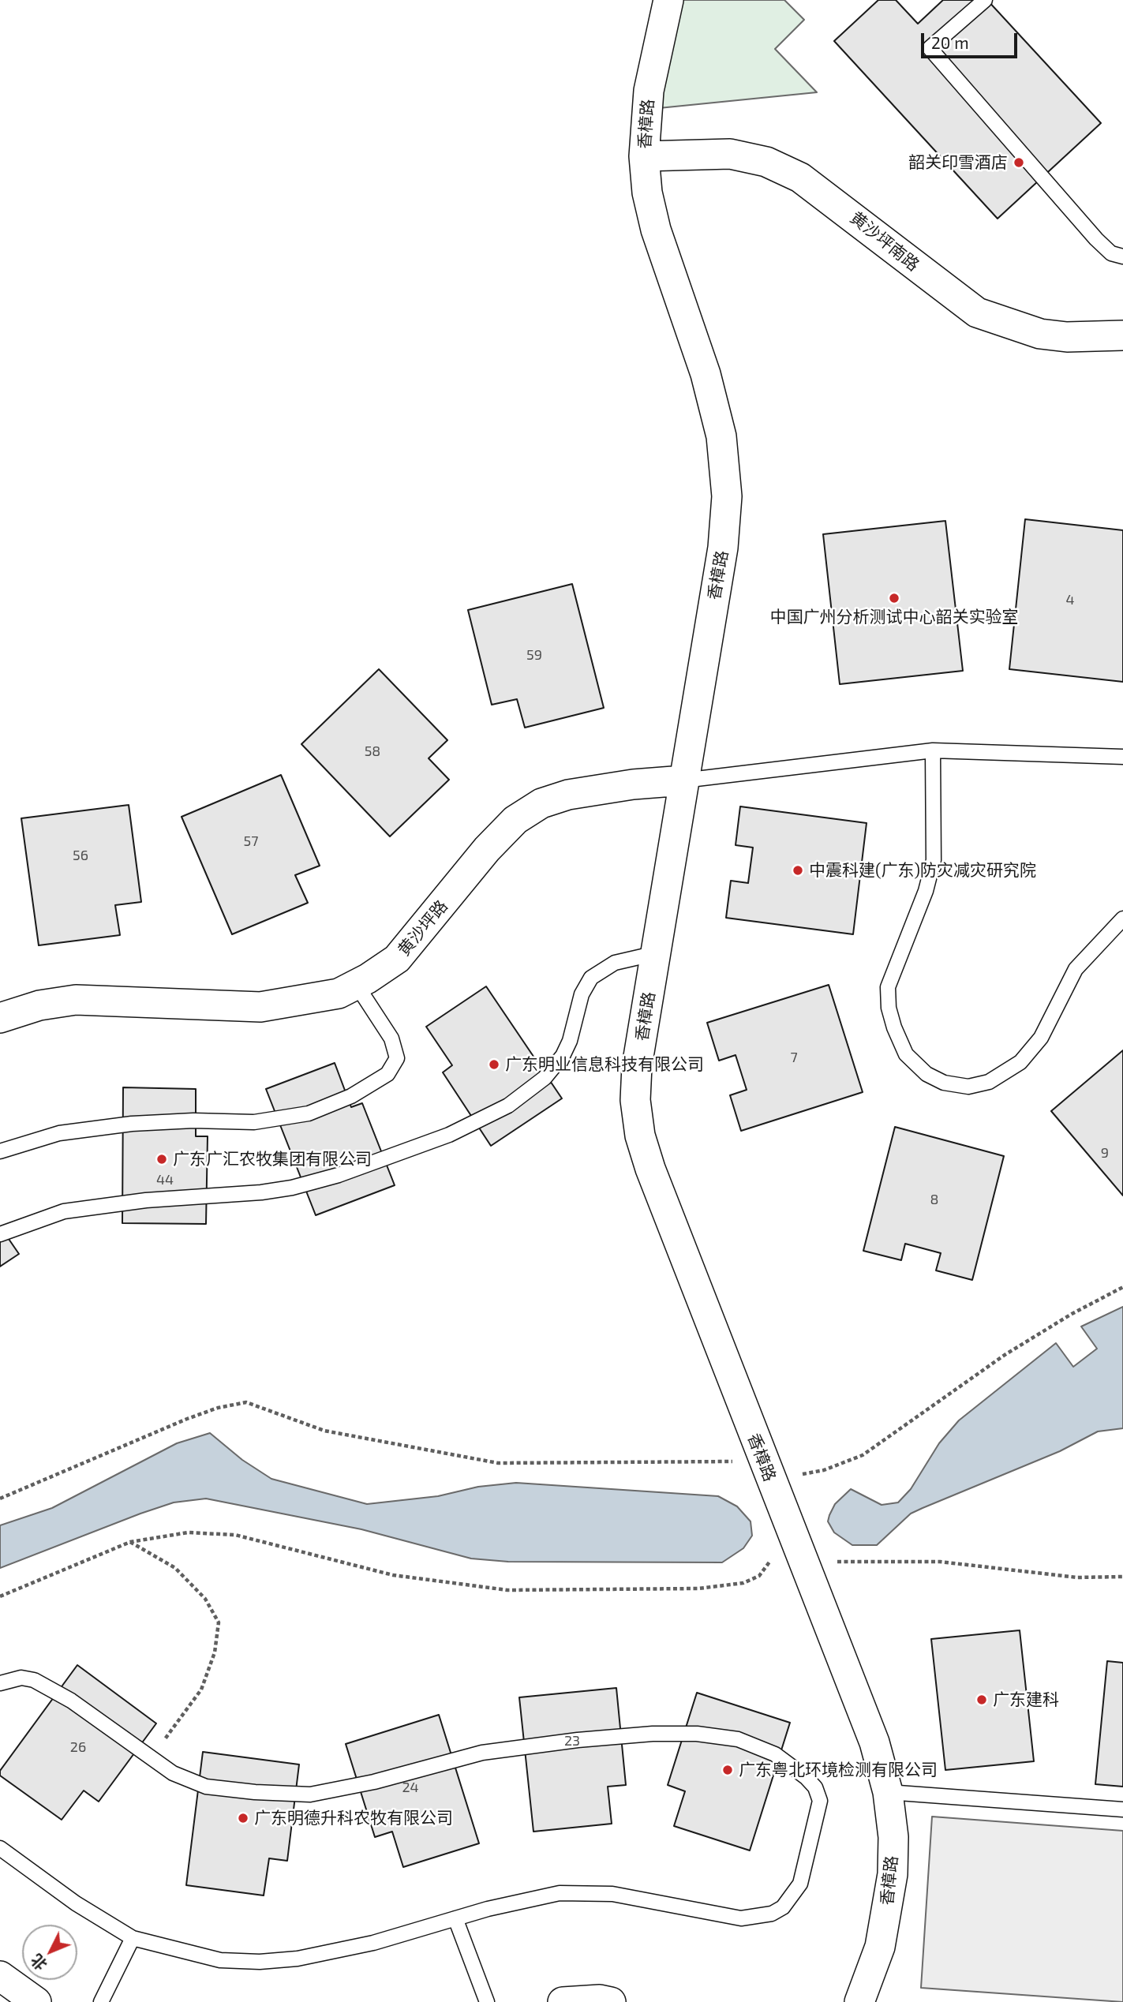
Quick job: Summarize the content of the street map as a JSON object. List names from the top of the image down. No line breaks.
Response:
{"streets":{"street":["香樟路","黄沙坪南路","黄沙坪路"]},"crossings":[["香樟路","黄沙坪南路"],["香樟路","黄沙坪路"]],"places":["韶关印雪酒店","中国广州分析测试中心韶关实验室","中震科建(广东)防灾减灾研究院","广东明业信息科技有限公司","广东广汇农牧集团有限公司","广东建科","广东粤北环境检测有限公司","广东明德升科农牧有限公司"],"house_numbers":["4","59","58","57","56","7","9","44","8","23","26","24"],"scale_bar":"20 m","north":"bottom left"}
